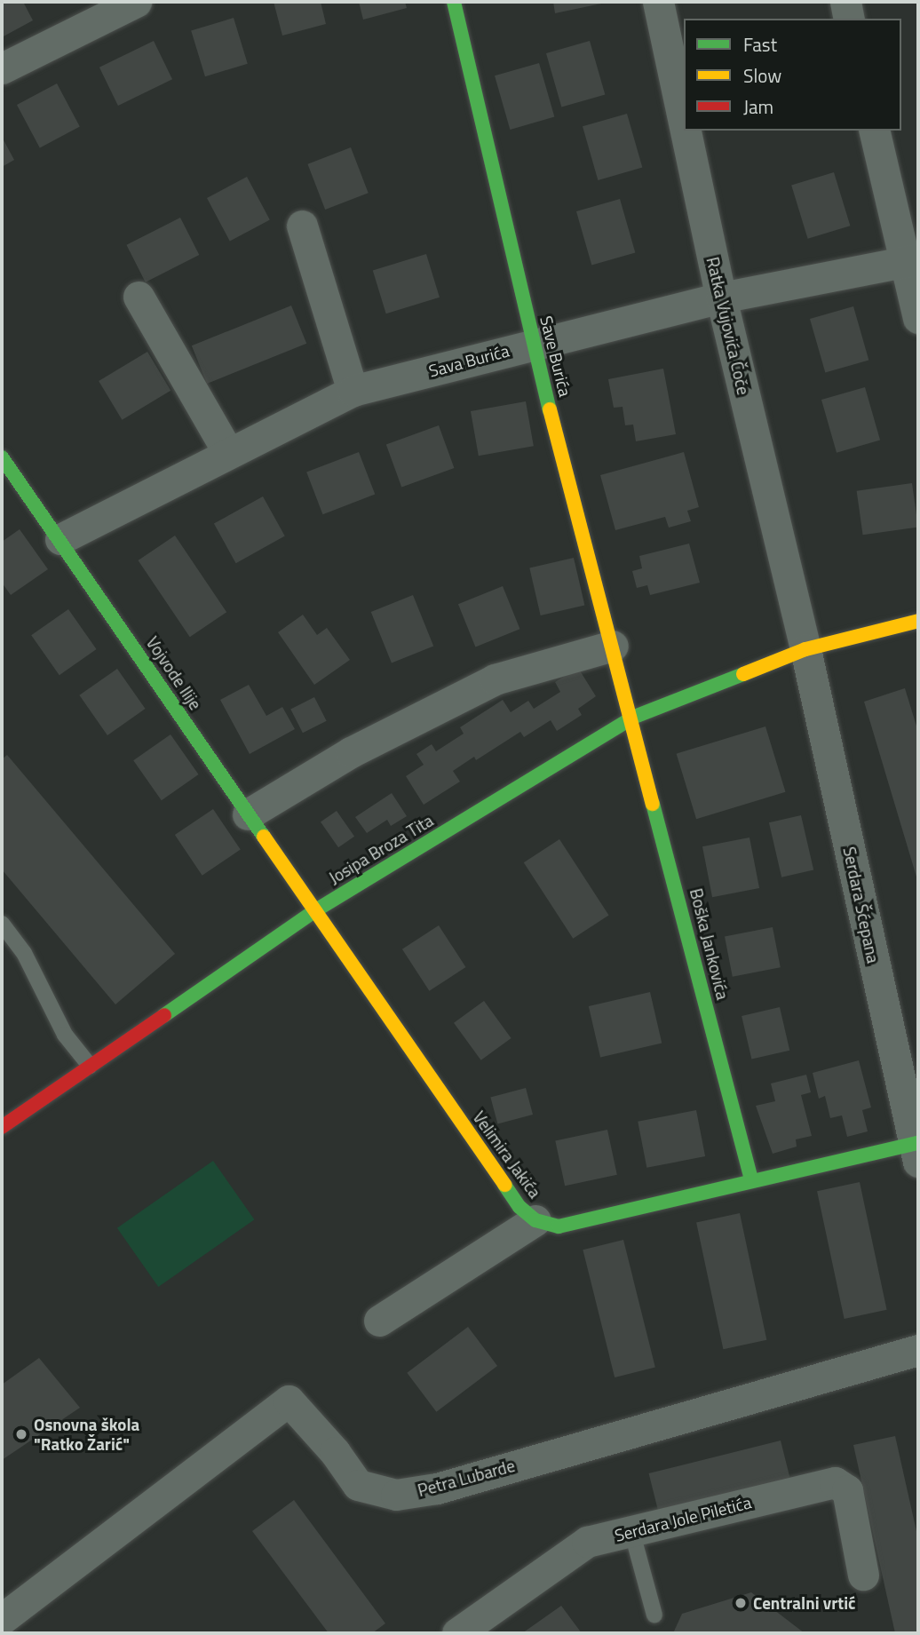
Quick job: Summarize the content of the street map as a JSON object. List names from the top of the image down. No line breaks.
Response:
{"streets":{"street":["Ratka Vujovića Čoče","Save Burića","Sava Burića","Vojvode Ilije","Josipa Broza Tita","Serdara Šćepana","Boška Jankovića","Velimira Jakića","Petra Lubarde","Serdara Jole Piletića"]},"crossings":[["Ratka Vujovića Čoče","Sava Burića"],["Ratka Vujovića Čoče","Josipa Broza Tita"],["Ratka Vujovića Čoče","Serdara Šćepana"],["Save Burića","Sava Burića"],["Save Burića","Josipa Broza Tita"],["Save Burića","Boška Jankovića"],["Sava Burića","Vojvode Ilije"],["Vojvode Ilije","Josipa Broza Tita"],["Vojvode Ilije","Velimira Jakića"],["Josipa Broza Tita","Serdara Šćepana"],["Josipa Broza Tita","Boška Jankovića"],["Josipa Broza Tita","Velimira Jakića"],["Serdara Šćepana","Velimira Jakića"],["Boška Jankovića","Velimira Jakića"]],"places":["Osnovna škola \"Ratko Žarić\"","Centralni vrtić"],"legend":["Fast","Slow","Jam"]}
